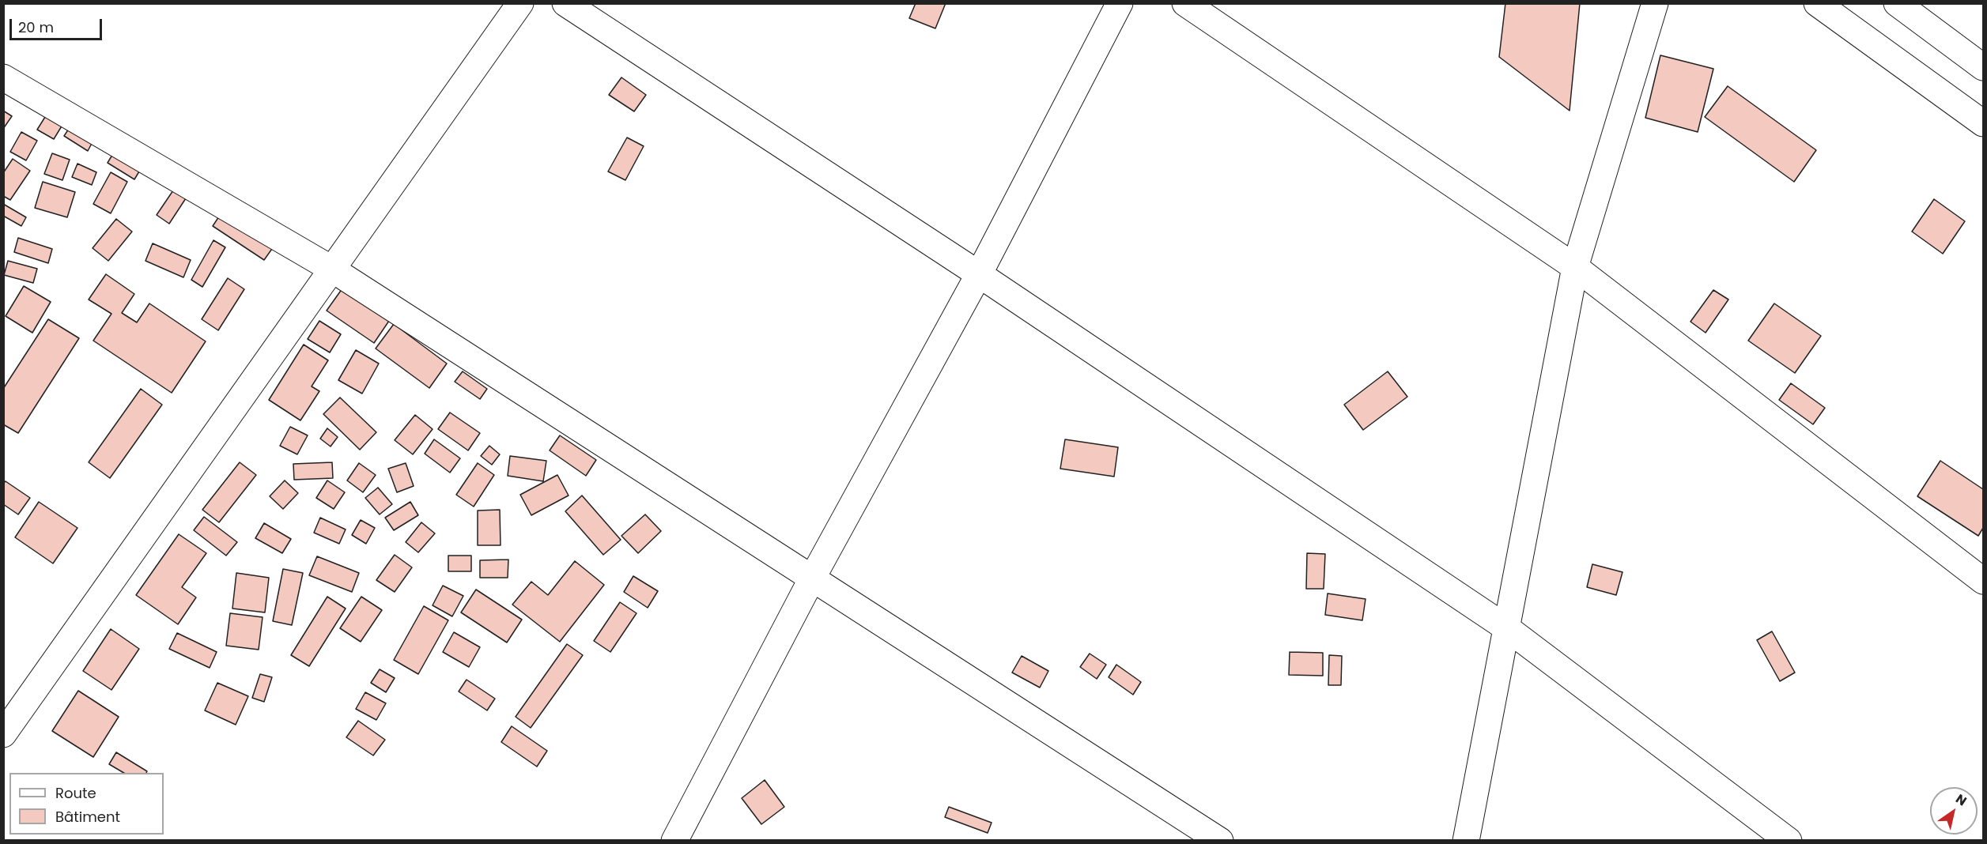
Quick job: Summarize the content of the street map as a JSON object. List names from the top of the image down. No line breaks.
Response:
{"legend":["Route","Bâtiment"],"scale_bar":"20 m","north":"top right"}
